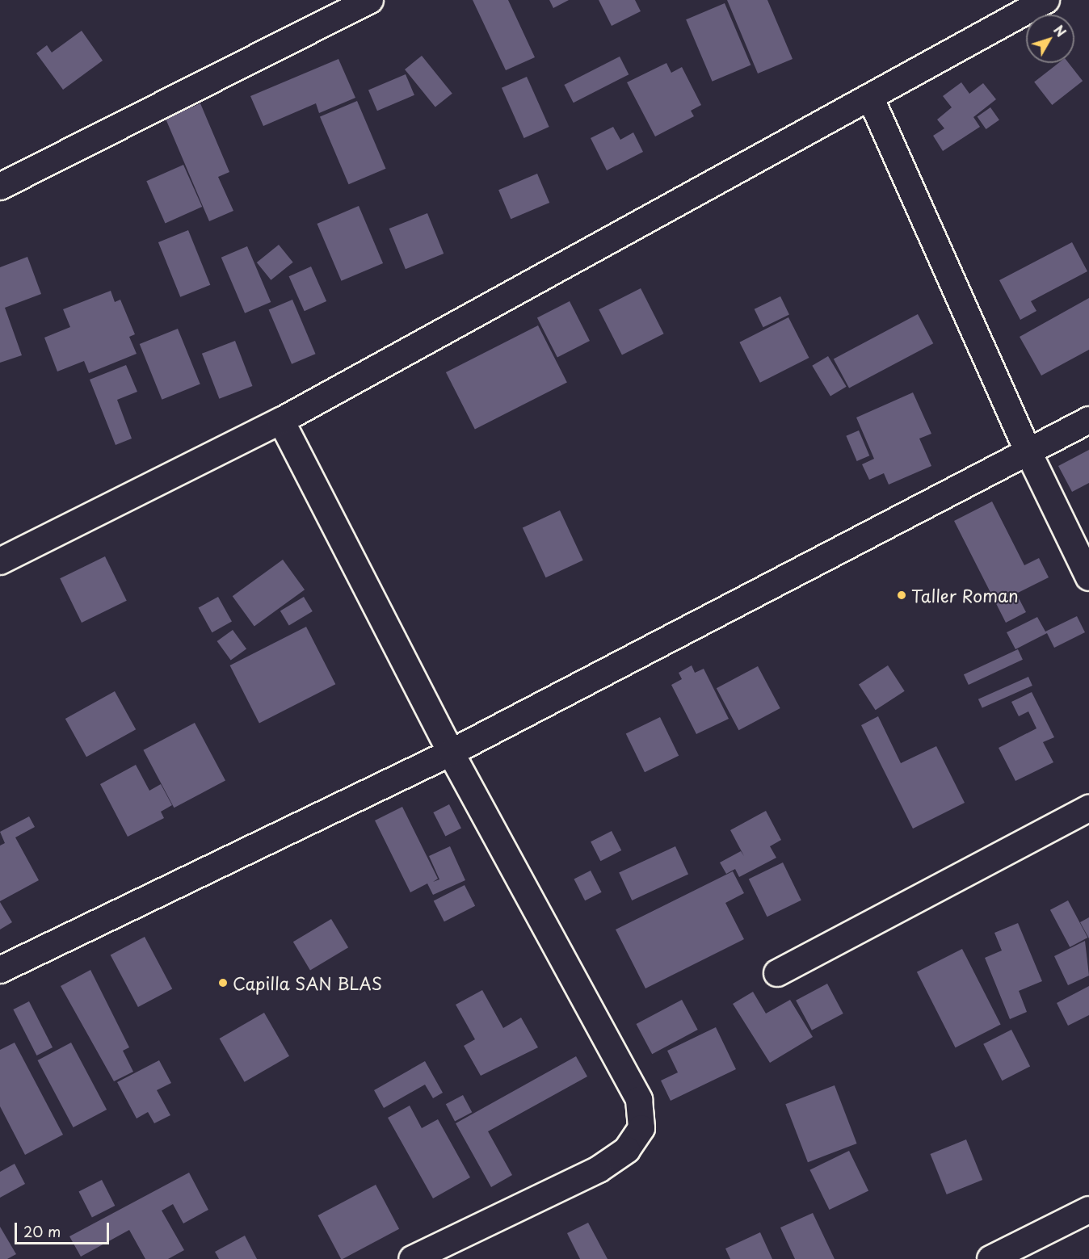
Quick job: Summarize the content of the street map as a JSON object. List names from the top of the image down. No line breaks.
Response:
{"places":["Taller Roman","Capilla SAN BLAS"],"scale_bar":"20 m","north":"top right"}
